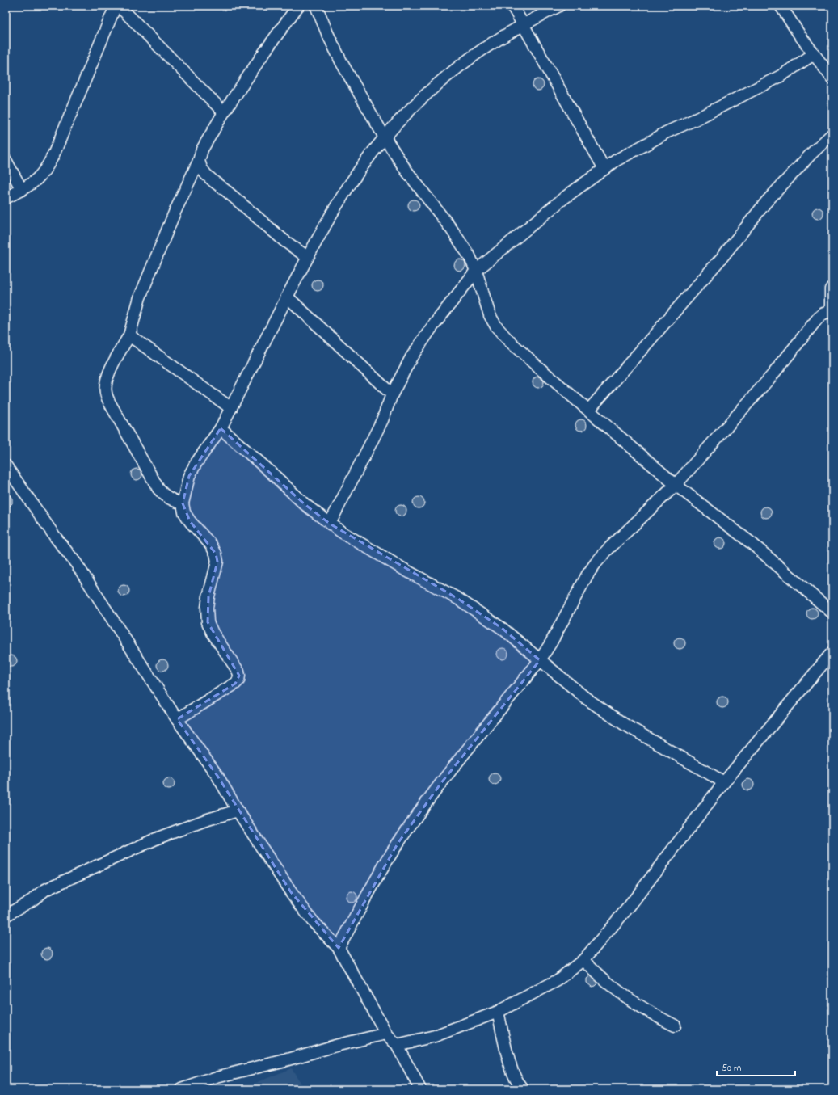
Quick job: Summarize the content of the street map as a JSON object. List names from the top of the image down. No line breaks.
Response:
{"scale_bar":"50 m"}
